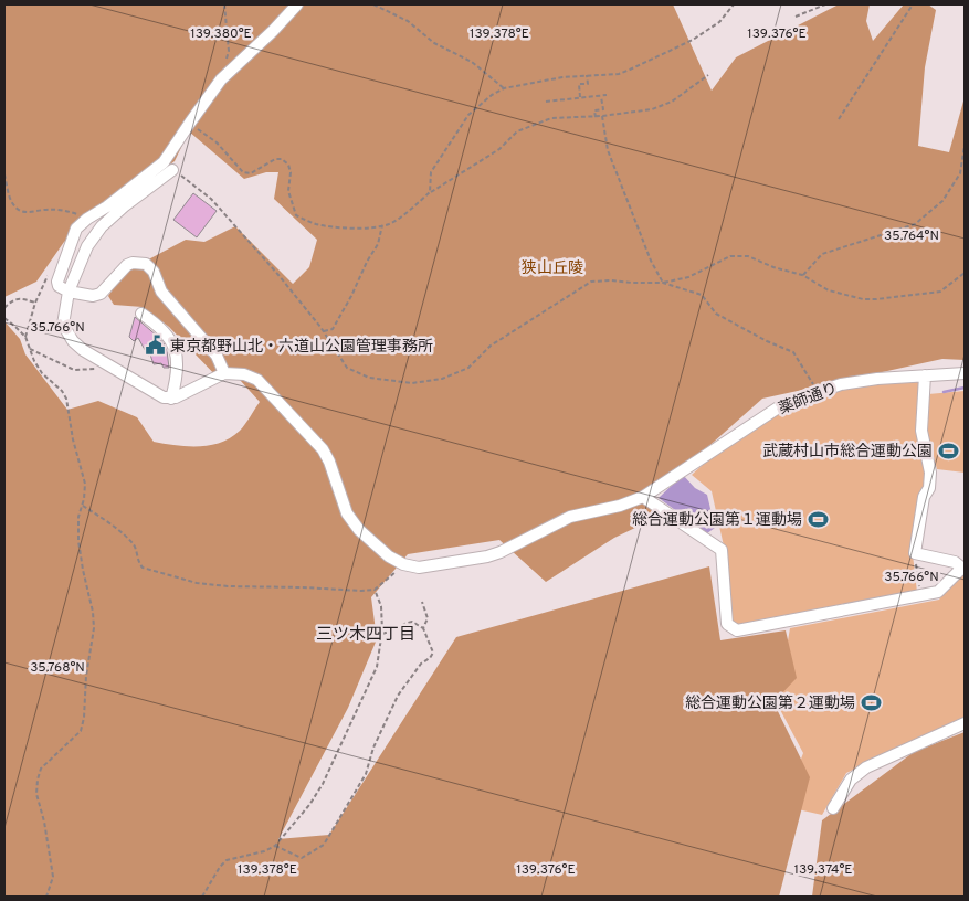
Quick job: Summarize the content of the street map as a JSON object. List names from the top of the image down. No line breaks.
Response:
{"streets":{"street":["薬師通り"]},"districts":["三ツ木四丁目"],"parks":["狭山丘陵"],"places":{"public building":["東京都野山北・六道山公園管理事務所"],"sports":["武蔵村山市総合運動公園","総合運動公園第１運動場","総合運動公園第２運動場"]},"coordinates":["139.380°E","139.378°E","139.376°E","35.764°N","35.766°N","35.768°N","139.374°E"]}
